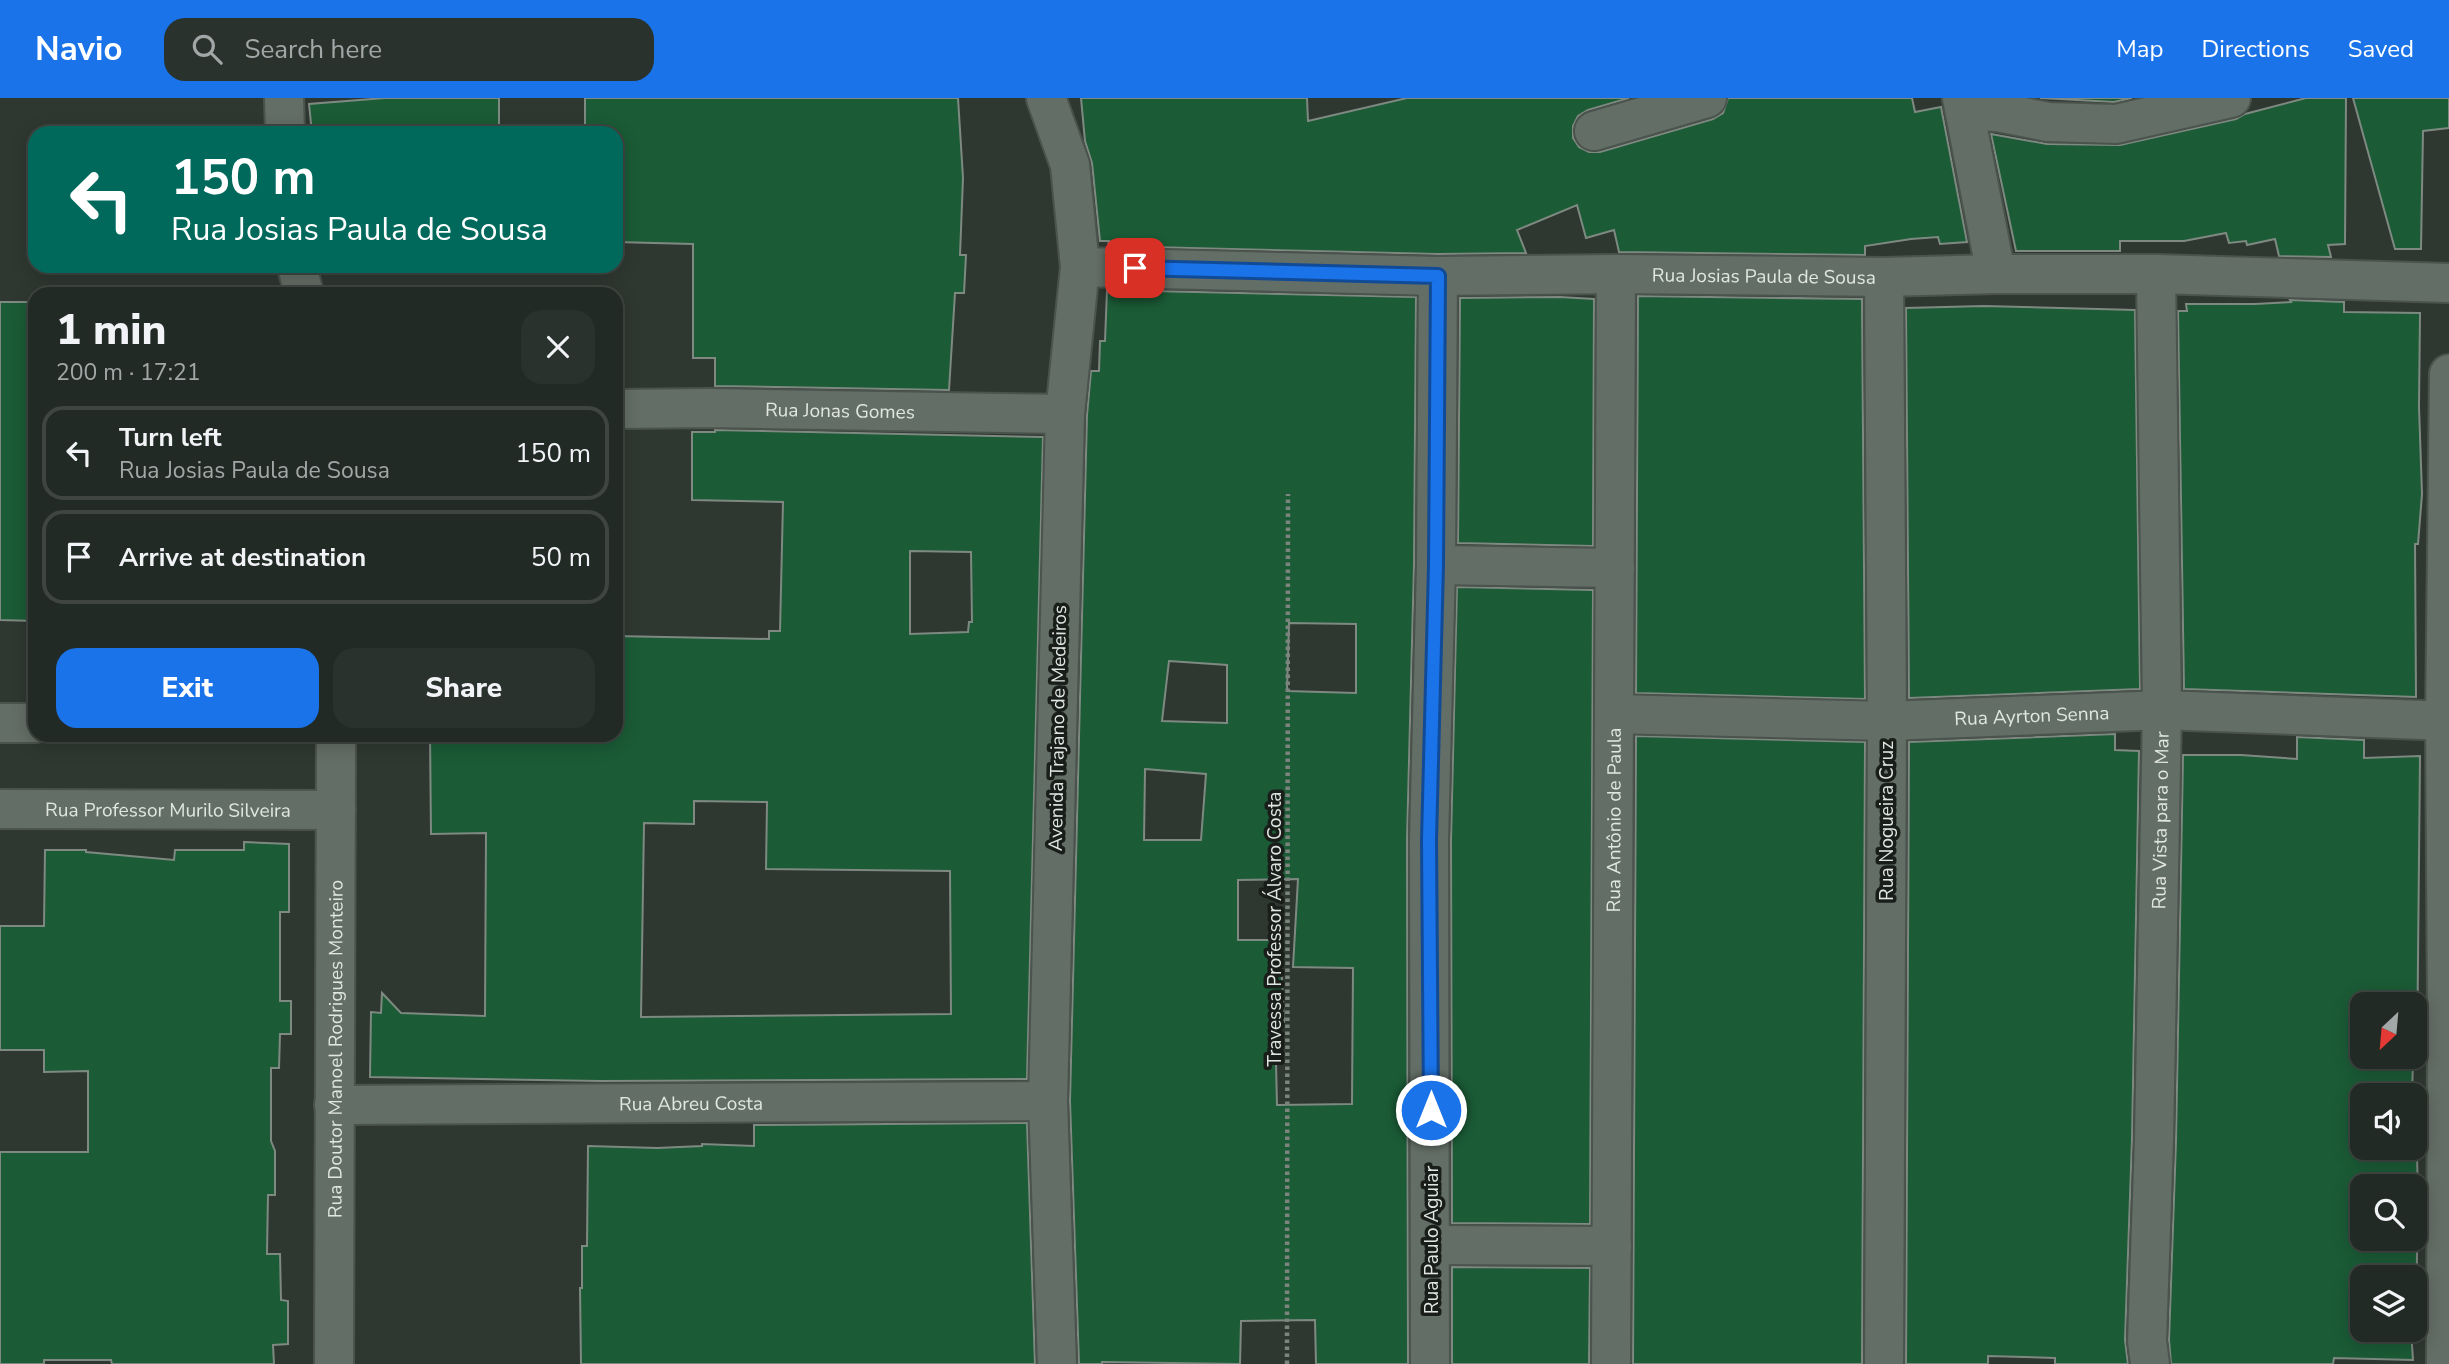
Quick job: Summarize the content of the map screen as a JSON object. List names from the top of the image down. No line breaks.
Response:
{"streets":{"street":["Rua Josias Paula de Sousa","Rua Jonas Gomes","Rua Ayrton Senna","Avenida Trajano de Medeiros","Rua Professor Murilo Silveira","Rua Antônio de Paula","Rua Vista para o Mar","Rua Nogueira Cruz","Rua Doutor Manoel Rodrigues Monteiro","Rua Abreu Costa","Rua Paulo Aguiar"],"path":["Travessa Professor Álvaro Costa"]},"crossings":[["Rua Josias Paula de Sousa","Avenida Trajano de Medeiros"],["Rua Josias Paula de Sousa","Rua Antônio de Paula"],["Rua Josias Paula de Sousa","Rua Vista para o Mar"],["Rua Josias Paula de Sousa","Rua Nogueira Cruz"],["Rua Josias Paula de Sousa","Rua Paulo Aguiar"],["Rua Jonas Gomes","Avenida Trajano de Medeiros"],["Rua Ayrton Senna","Rua Antônio de Paula"],["Rua Ayrton Senna","Rua Vista para o Mar"],["Rua Ayrton Senna","Rua Nogueira Cruz"],["Avenida Trajano de Medeiros","Rua Abreu Costa"],["Rua Professor Murilo Silveira","Rua Doutor Manoel Rodrigues Monteiro"],["Rua Doutor Manoel Rodrigues Monteiro","Rua Abreu Costa"]],"north":"bottom left","page":{"header":"Navio","search":"Search here","nav":["Map","Directions","Saved"],"turn":["150 m","Rua Josias Paula de Sousa"],"heading":["1 min","200 m · 17:21"],"list":[{"name":"Turn left","note":"Rua Josias Paula de Sousa","value":"150 m"},{"name":"Arrive at destination","value":"50 m"}],"buttons":["Exit","Share"]}}
